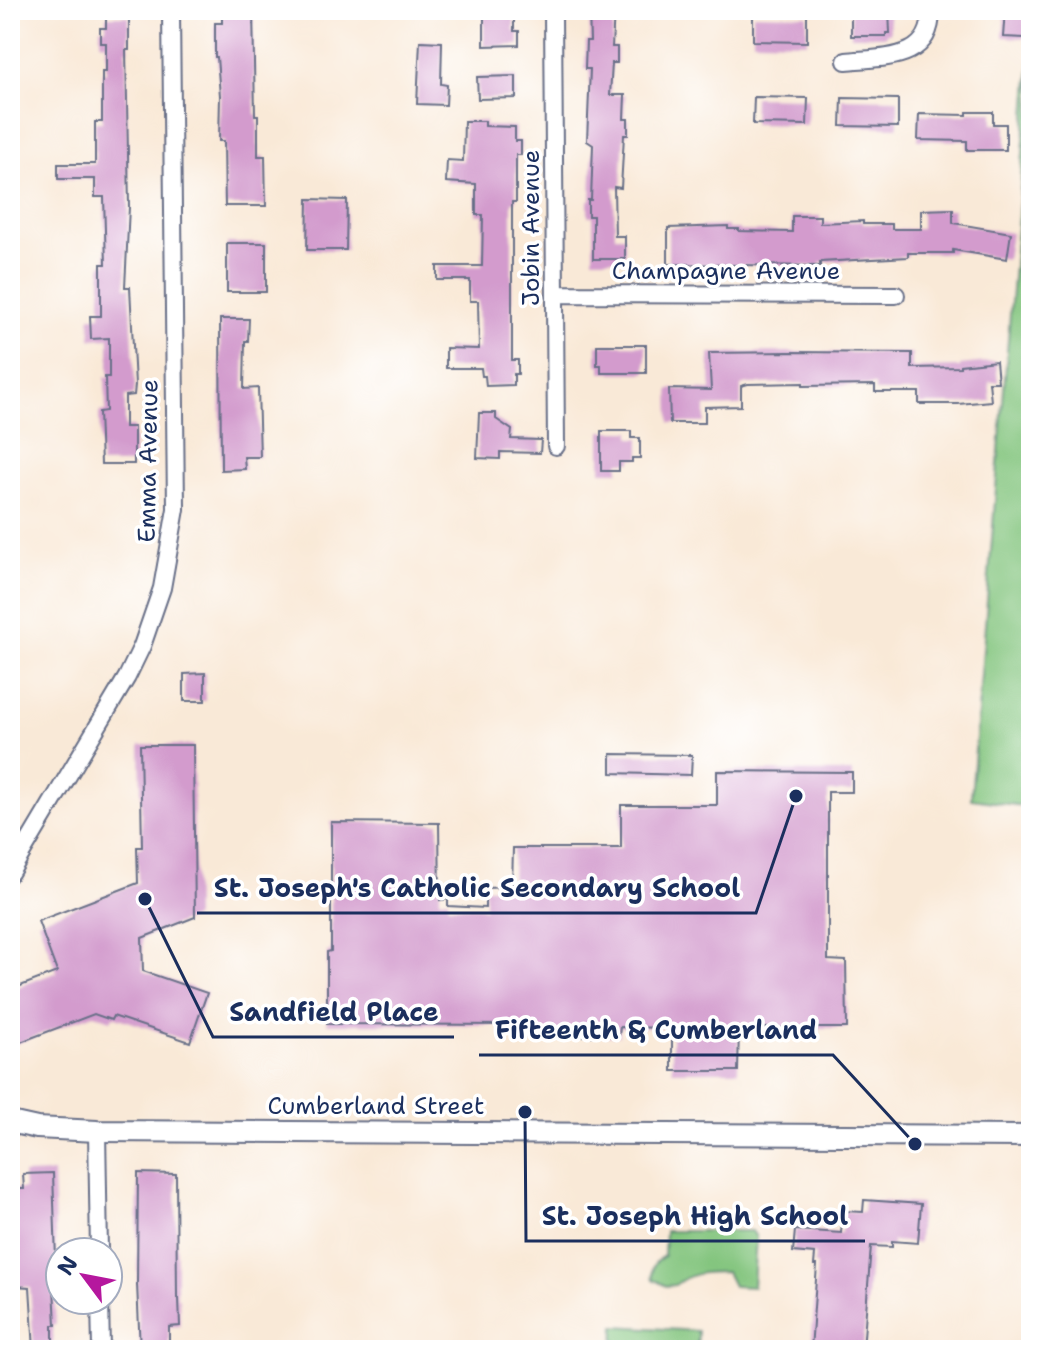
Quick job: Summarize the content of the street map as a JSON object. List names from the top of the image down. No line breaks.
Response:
{"streets":{"street":["Jobin Avenue","Champagne Avenue","Emma Avenue","Cumberland Street"]},"crossings":[["Jobin Avenue","Champagne Avenue"]],"places":["St. Joseph's Catholic Secondary School","Sandfield Place","St. Joseph High School","Fifteenth & Cumberland"],"north":"top left"}
